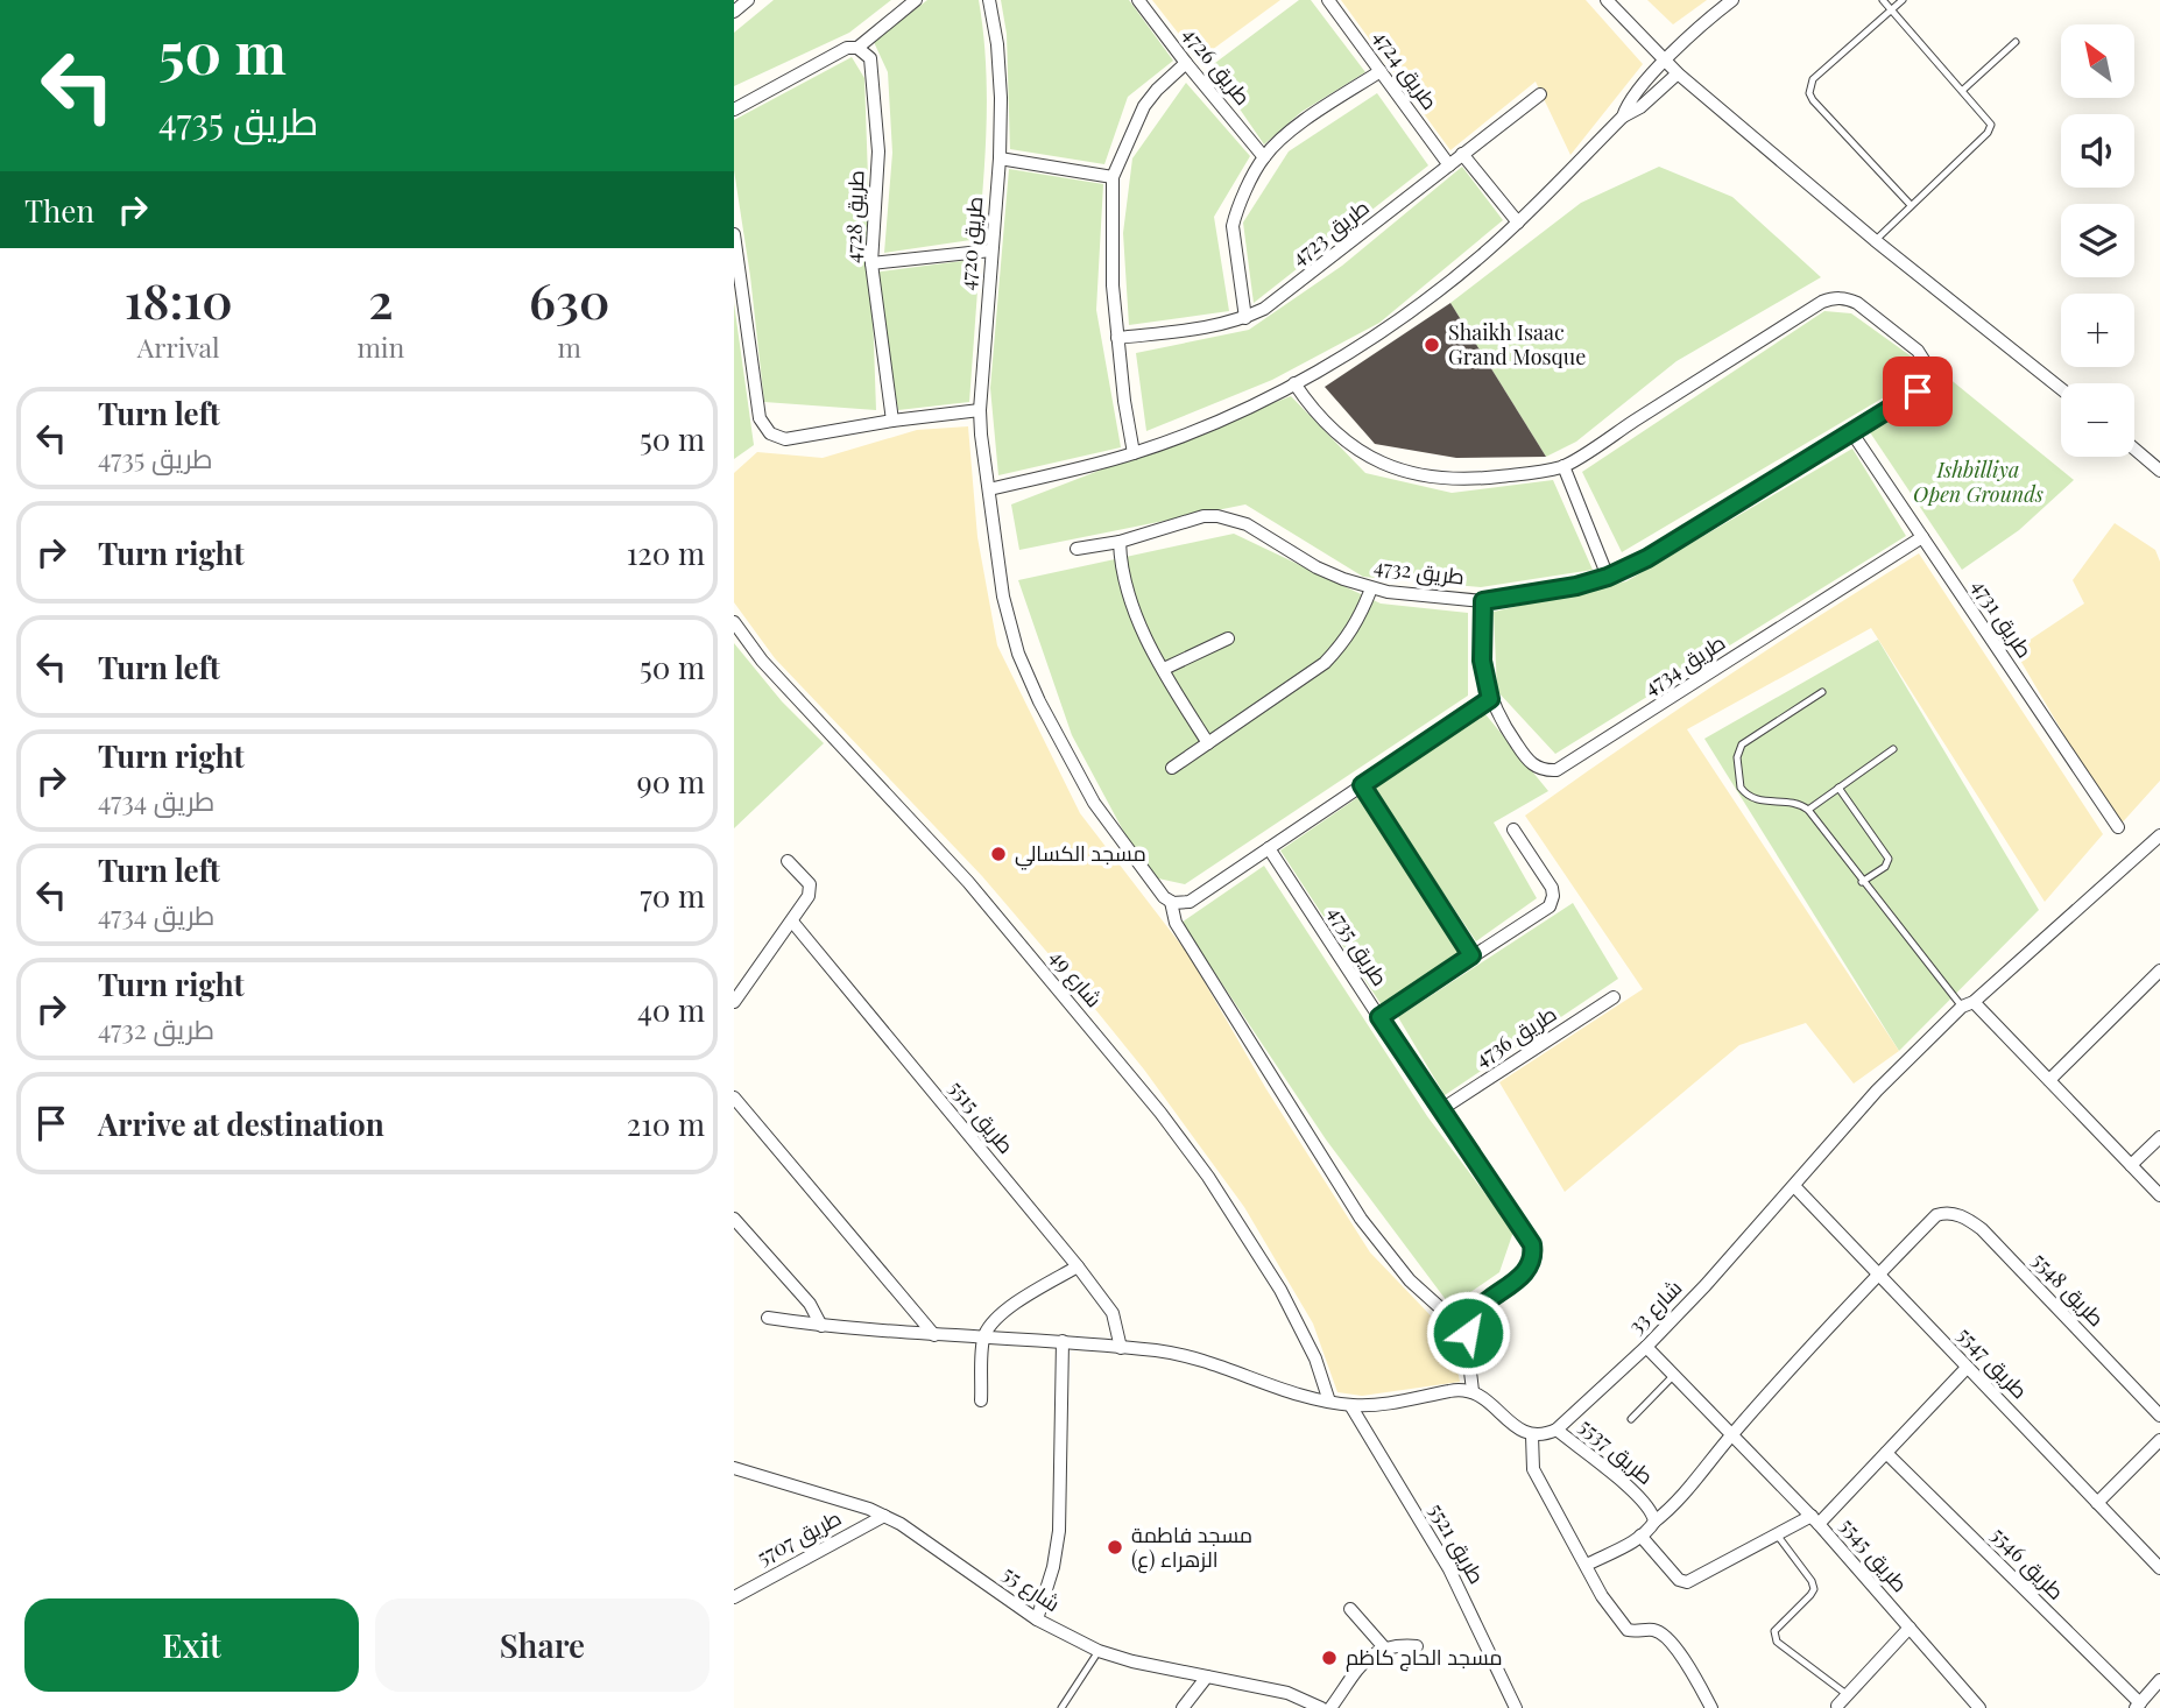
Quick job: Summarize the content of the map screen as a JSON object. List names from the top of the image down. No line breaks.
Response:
{"streets":{"street":["طريق 4726","طريق 4724","طريق 4728","طريق 4723","طريق 4720","طريق 4732","طريق 4731","طريق 4734","طريق 4735","شارع 49","طريق 4736","طريق 5515","طريق 5548","شارع 33","طريق 5547","طريق 5537","طريق 5707","طريق 5521","طريق 5545","طريق 5546","شارع 55"]},"crossings":[["طريق 4724","طريق 4723"],["طريق 4720","طريق 4735"],["طريق 4732","طريق 4731"],["طريق 4732","طريق 4734"],["طريق 4731","طريق 4734"],["طريق 4735","طريق 4736"],["طريق 5548","طريق 5547"],["شارع 33","طريق 5547"],["شارع 33","طريق 5537"],["شارع 33","طريق 5545"],["طريق 5707","شارع 55"]],"parks":["Ishbilliya Open Grounds"],"places":["Shaikh Isaac Grand Mosque","مسجد الكسالي","مسجد فاطمة الزهراء (ع)","مسجد الحاج كاظم"],"north":"top left","page":{"turn":["50 m","طريق 4735"],"map_buttons":["+","−"],"then":"Then","eta":["18:10","Arrival","2","min","630","m"],"list":[{"name":"Turn left","note":"طريق 4735","value":"50 m"},{"name":"Turn right","value":"120 m"},{"name":"Turn left","value":"50 m"},{"name":"Turn right","note":"طريق 4734","value":"90 m"},{"name":"Turn left","note":"طريق 4734","value":"70 m"},{"name":"Turn right","note":"طريق 4732","value":"40 m"},{"name":"Arrive at destination","value":"210 m"}],"buttons":["Exit","Share"]}}
